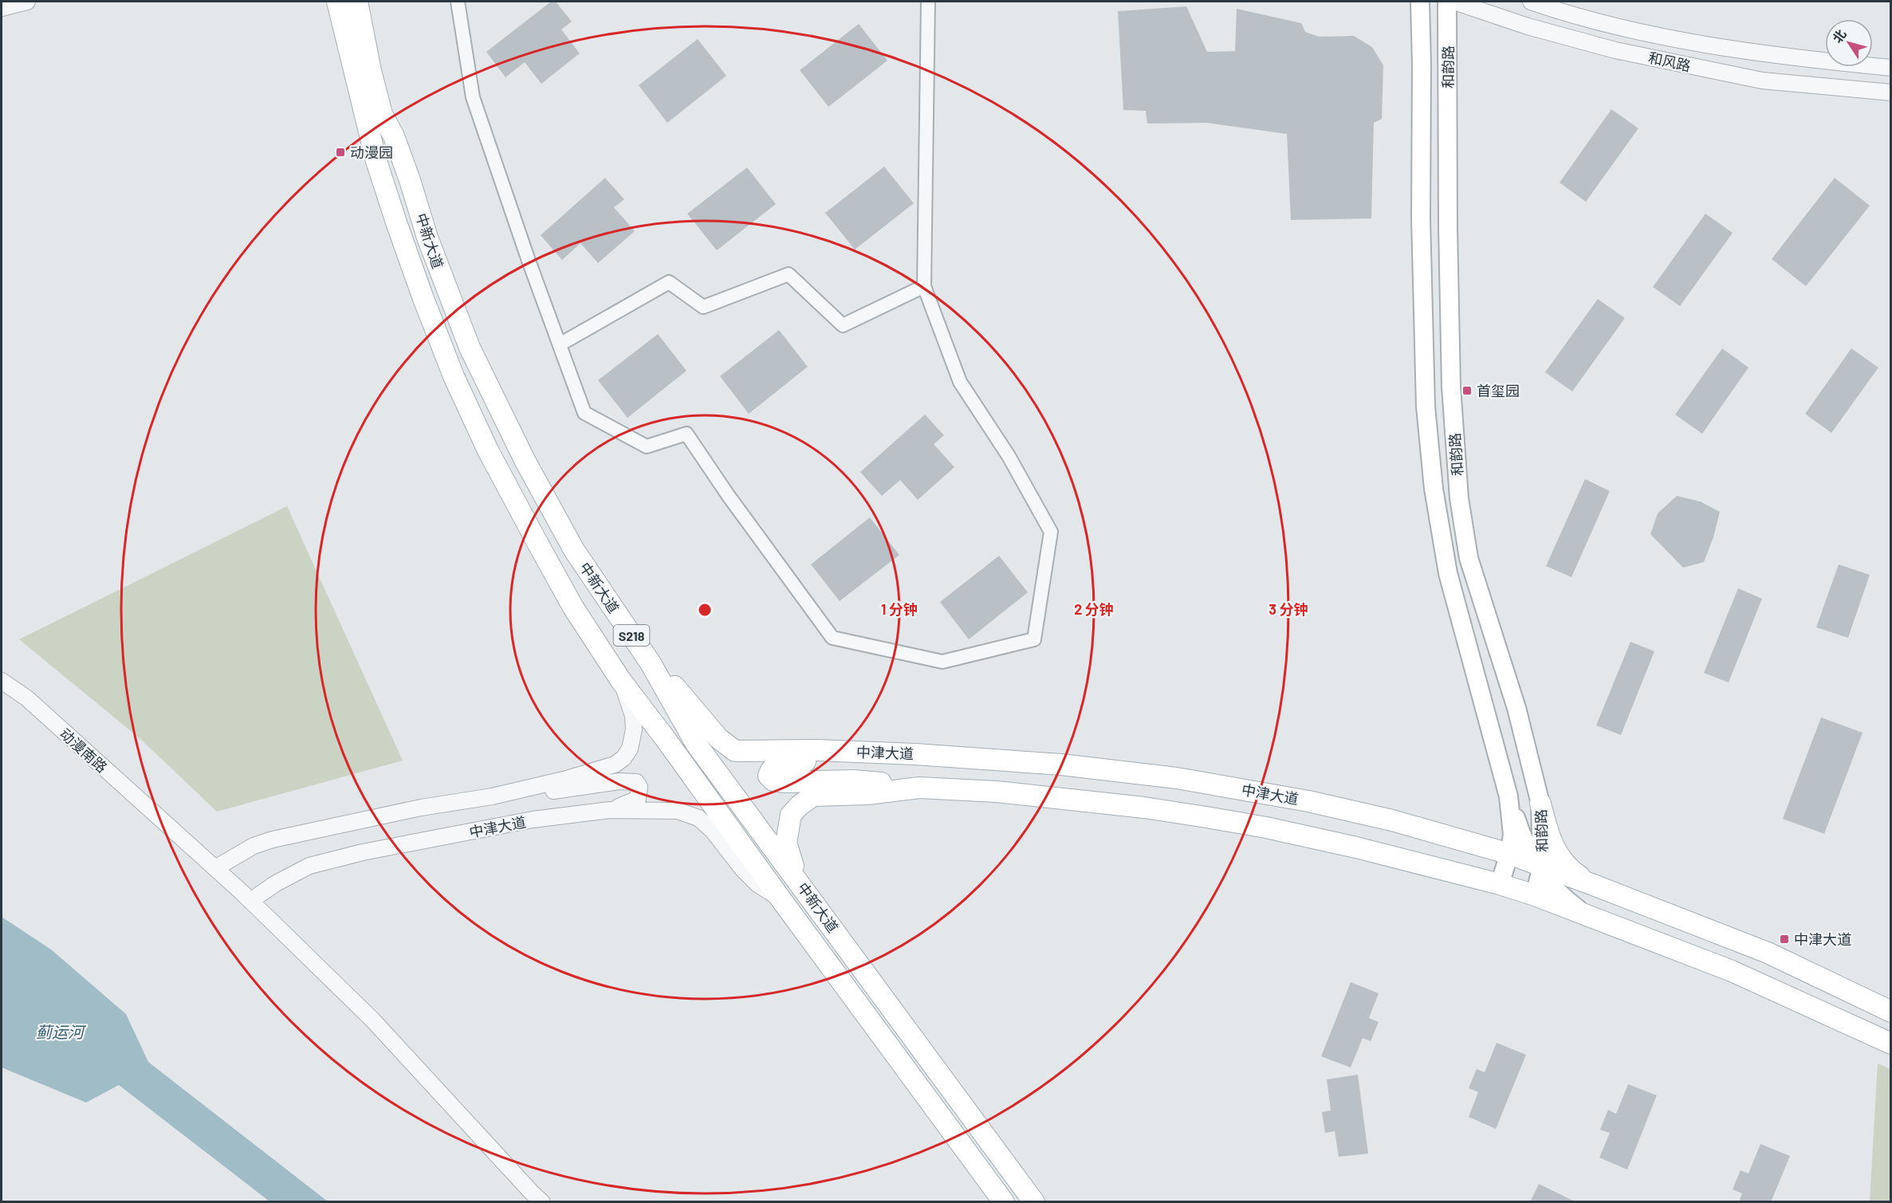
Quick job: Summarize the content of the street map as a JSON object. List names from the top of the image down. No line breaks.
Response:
{"streets":{"main road":["和韵路","中新大道","S218","中津大道"],"street":["和风路","动漫南路"]},"crossings":[["和韵路","中津大道"],["中新大道","中津大道"],["动漫南路","中津大道"]],"water":["蓟运河"],"places":{"transit":["动漫园","首玺园","中津大道"]},"north":"top left","rings":["1 分钟","2 分钟","3 分钟"]}
